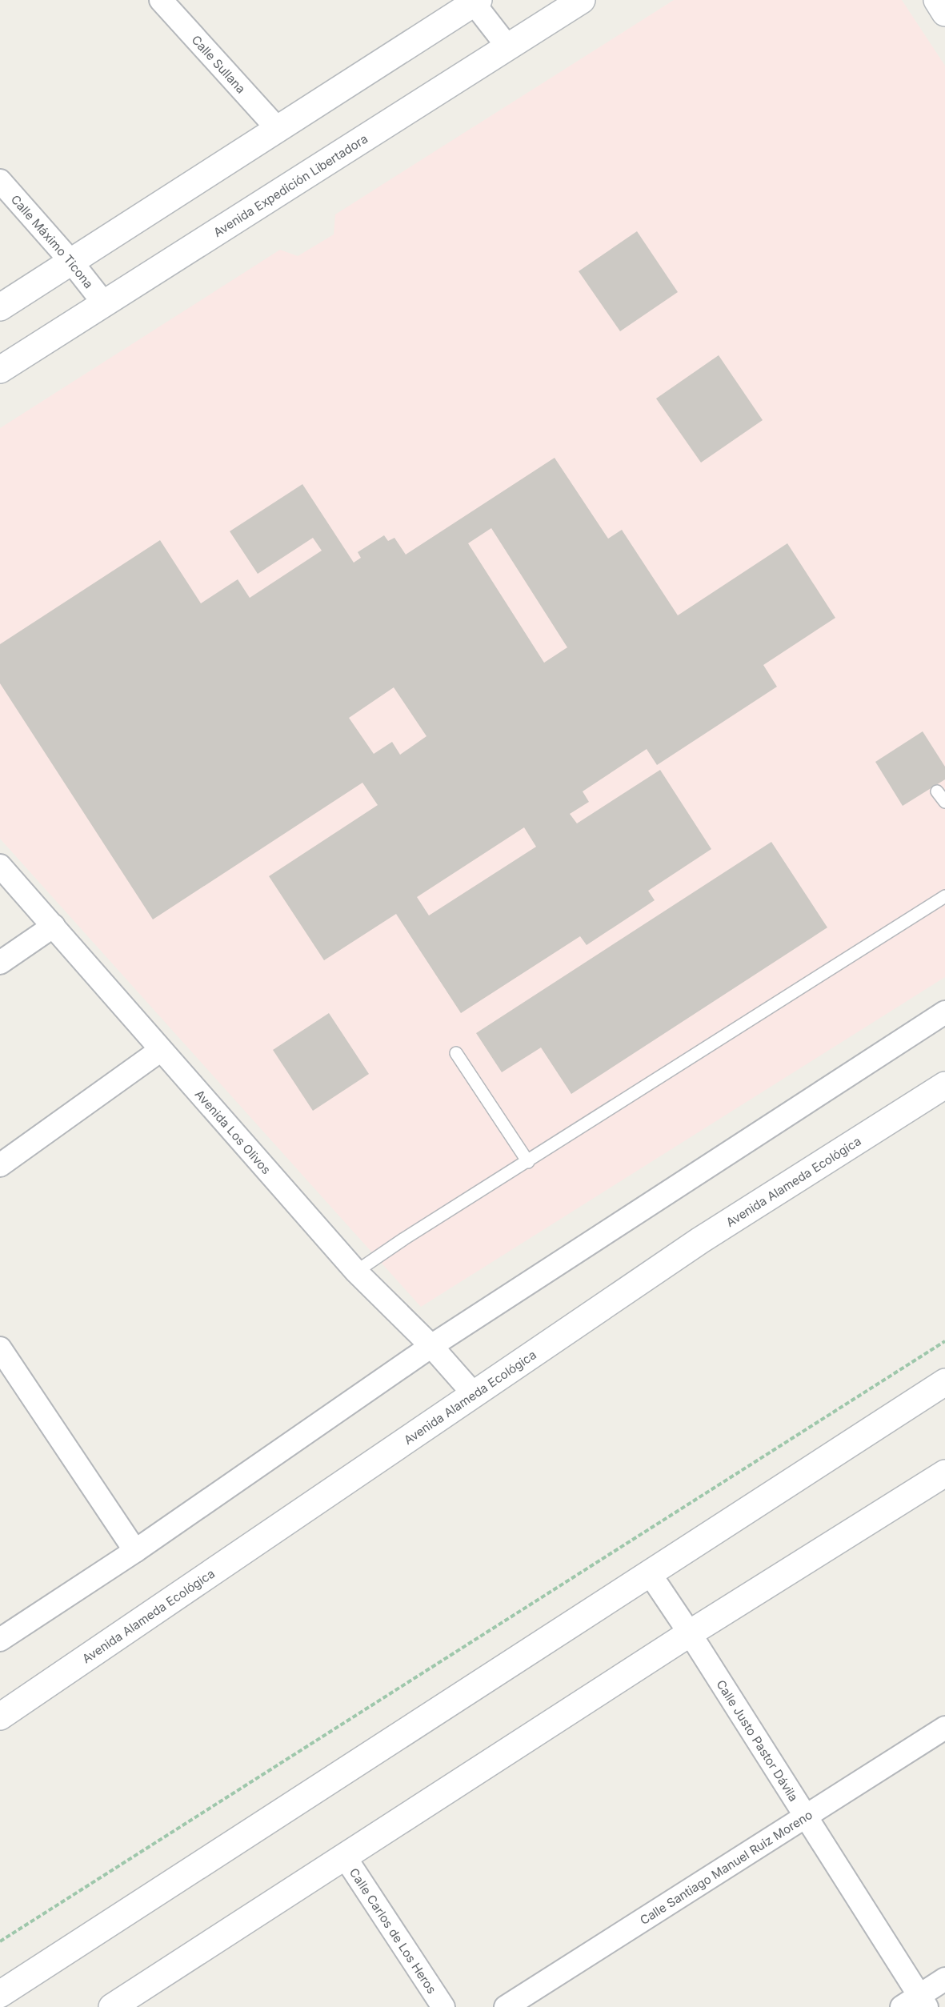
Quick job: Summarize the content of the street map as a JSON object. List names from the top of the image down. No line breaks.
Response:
{"streets":{"street":["Calle Sullana","Avenida Expedición Libertadora","Calle Máximo Ticona","Avenida Los Olivos","Avenida Alameda Ecológica","Calle Justo Pastor Dávila","Calle Santiago Manuel Ruiz Moreno","Calle Carlos de Los Heros"]},"crossings":[["Avenida Expedición Libertadora","Calle Máximo Ticona"],["Avenida Los Olivos","Avenida Alameda Ecológica"],["Calle Justo Pastor Dávila","Calle Santiago Manuel Ruiz Moreno"]]}
